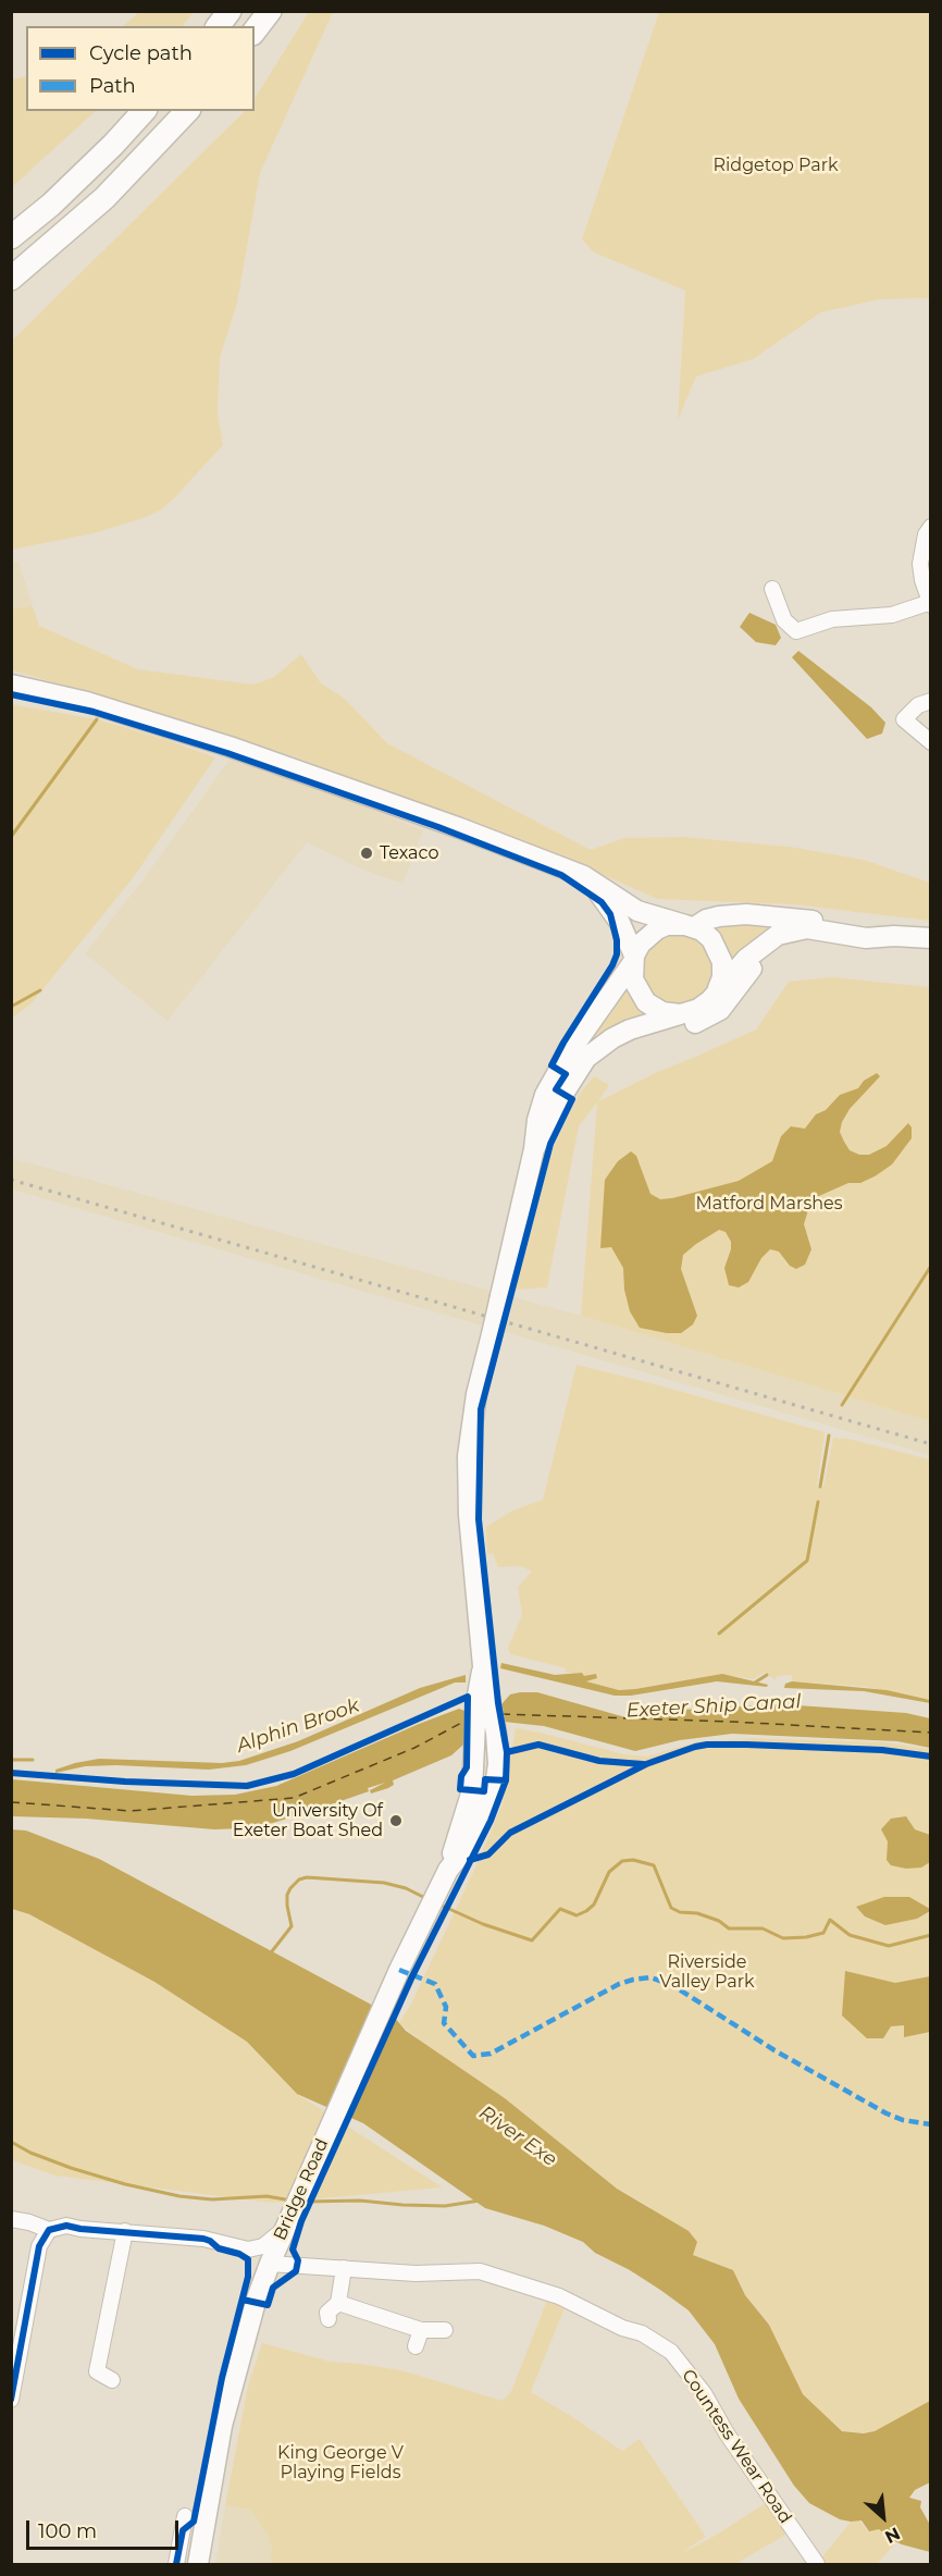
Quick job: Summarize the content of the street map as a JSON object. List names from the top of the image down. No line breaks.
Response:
{"streets":{"main road":["Bridge Road"],"street":["Countess Wear Road"]},"crossings":[["Bridge Road","Countess Wear Road"]],"water":["Exeter Ship Canal","Alphin Brook","River Exe"],"parks":["Ridgetop Park","Matford Marshes","Riverside Valley Park","King George V Playing Fields"],"places":["Texaco","University Of Exeter Boat Shed"],"legend":["Cycle path","Path"],"scale_bar":"100 m","north":"bottom right"}
